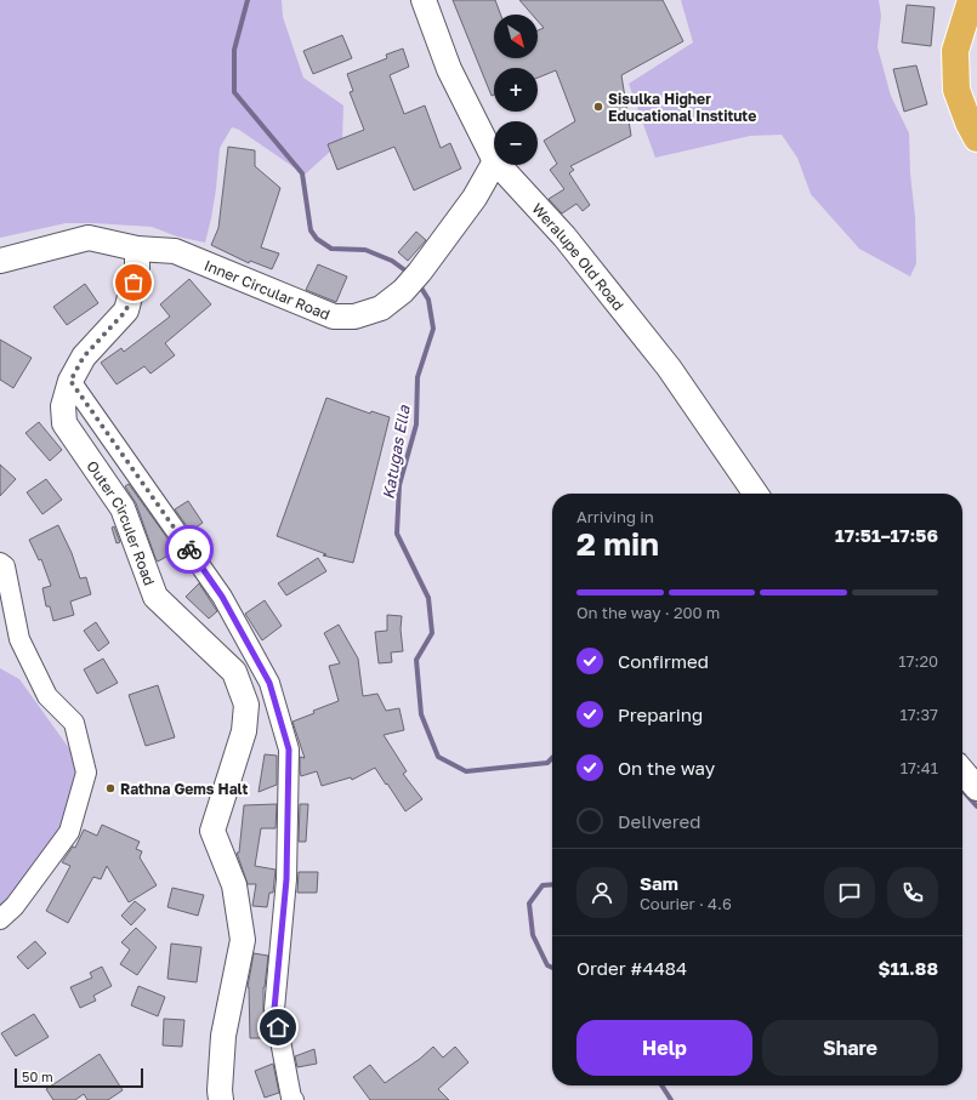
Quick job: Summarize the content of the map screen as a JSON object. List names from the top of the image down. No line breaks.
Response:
{"streets":{"street":["Weralupe Old Road","Inner Circular Road","Outer Circuler Road"]},"crossings":[["Inner Circular Road","Outer Circuler Road"]],"water":["Katugas Ella"],"places":["Sisulka Higher Educational Institute","Rathna Gems Halt"],"scale_bar":"50 m","north":"bottom right","page":{"map_buttons":["+","−"],"heading":["2 min","Arriving in","17:51–17:56"],"panel":["Sam","Courier · 4.6","Order #4484","$11.88"],"bar":"On the way · 200 m","list":[["Confirmed","17:20"],["Preparing","17:37"],["On the way","17:41"],"Delivered"],"buttons":["Help","Share"],"scale":"50 m"}}
